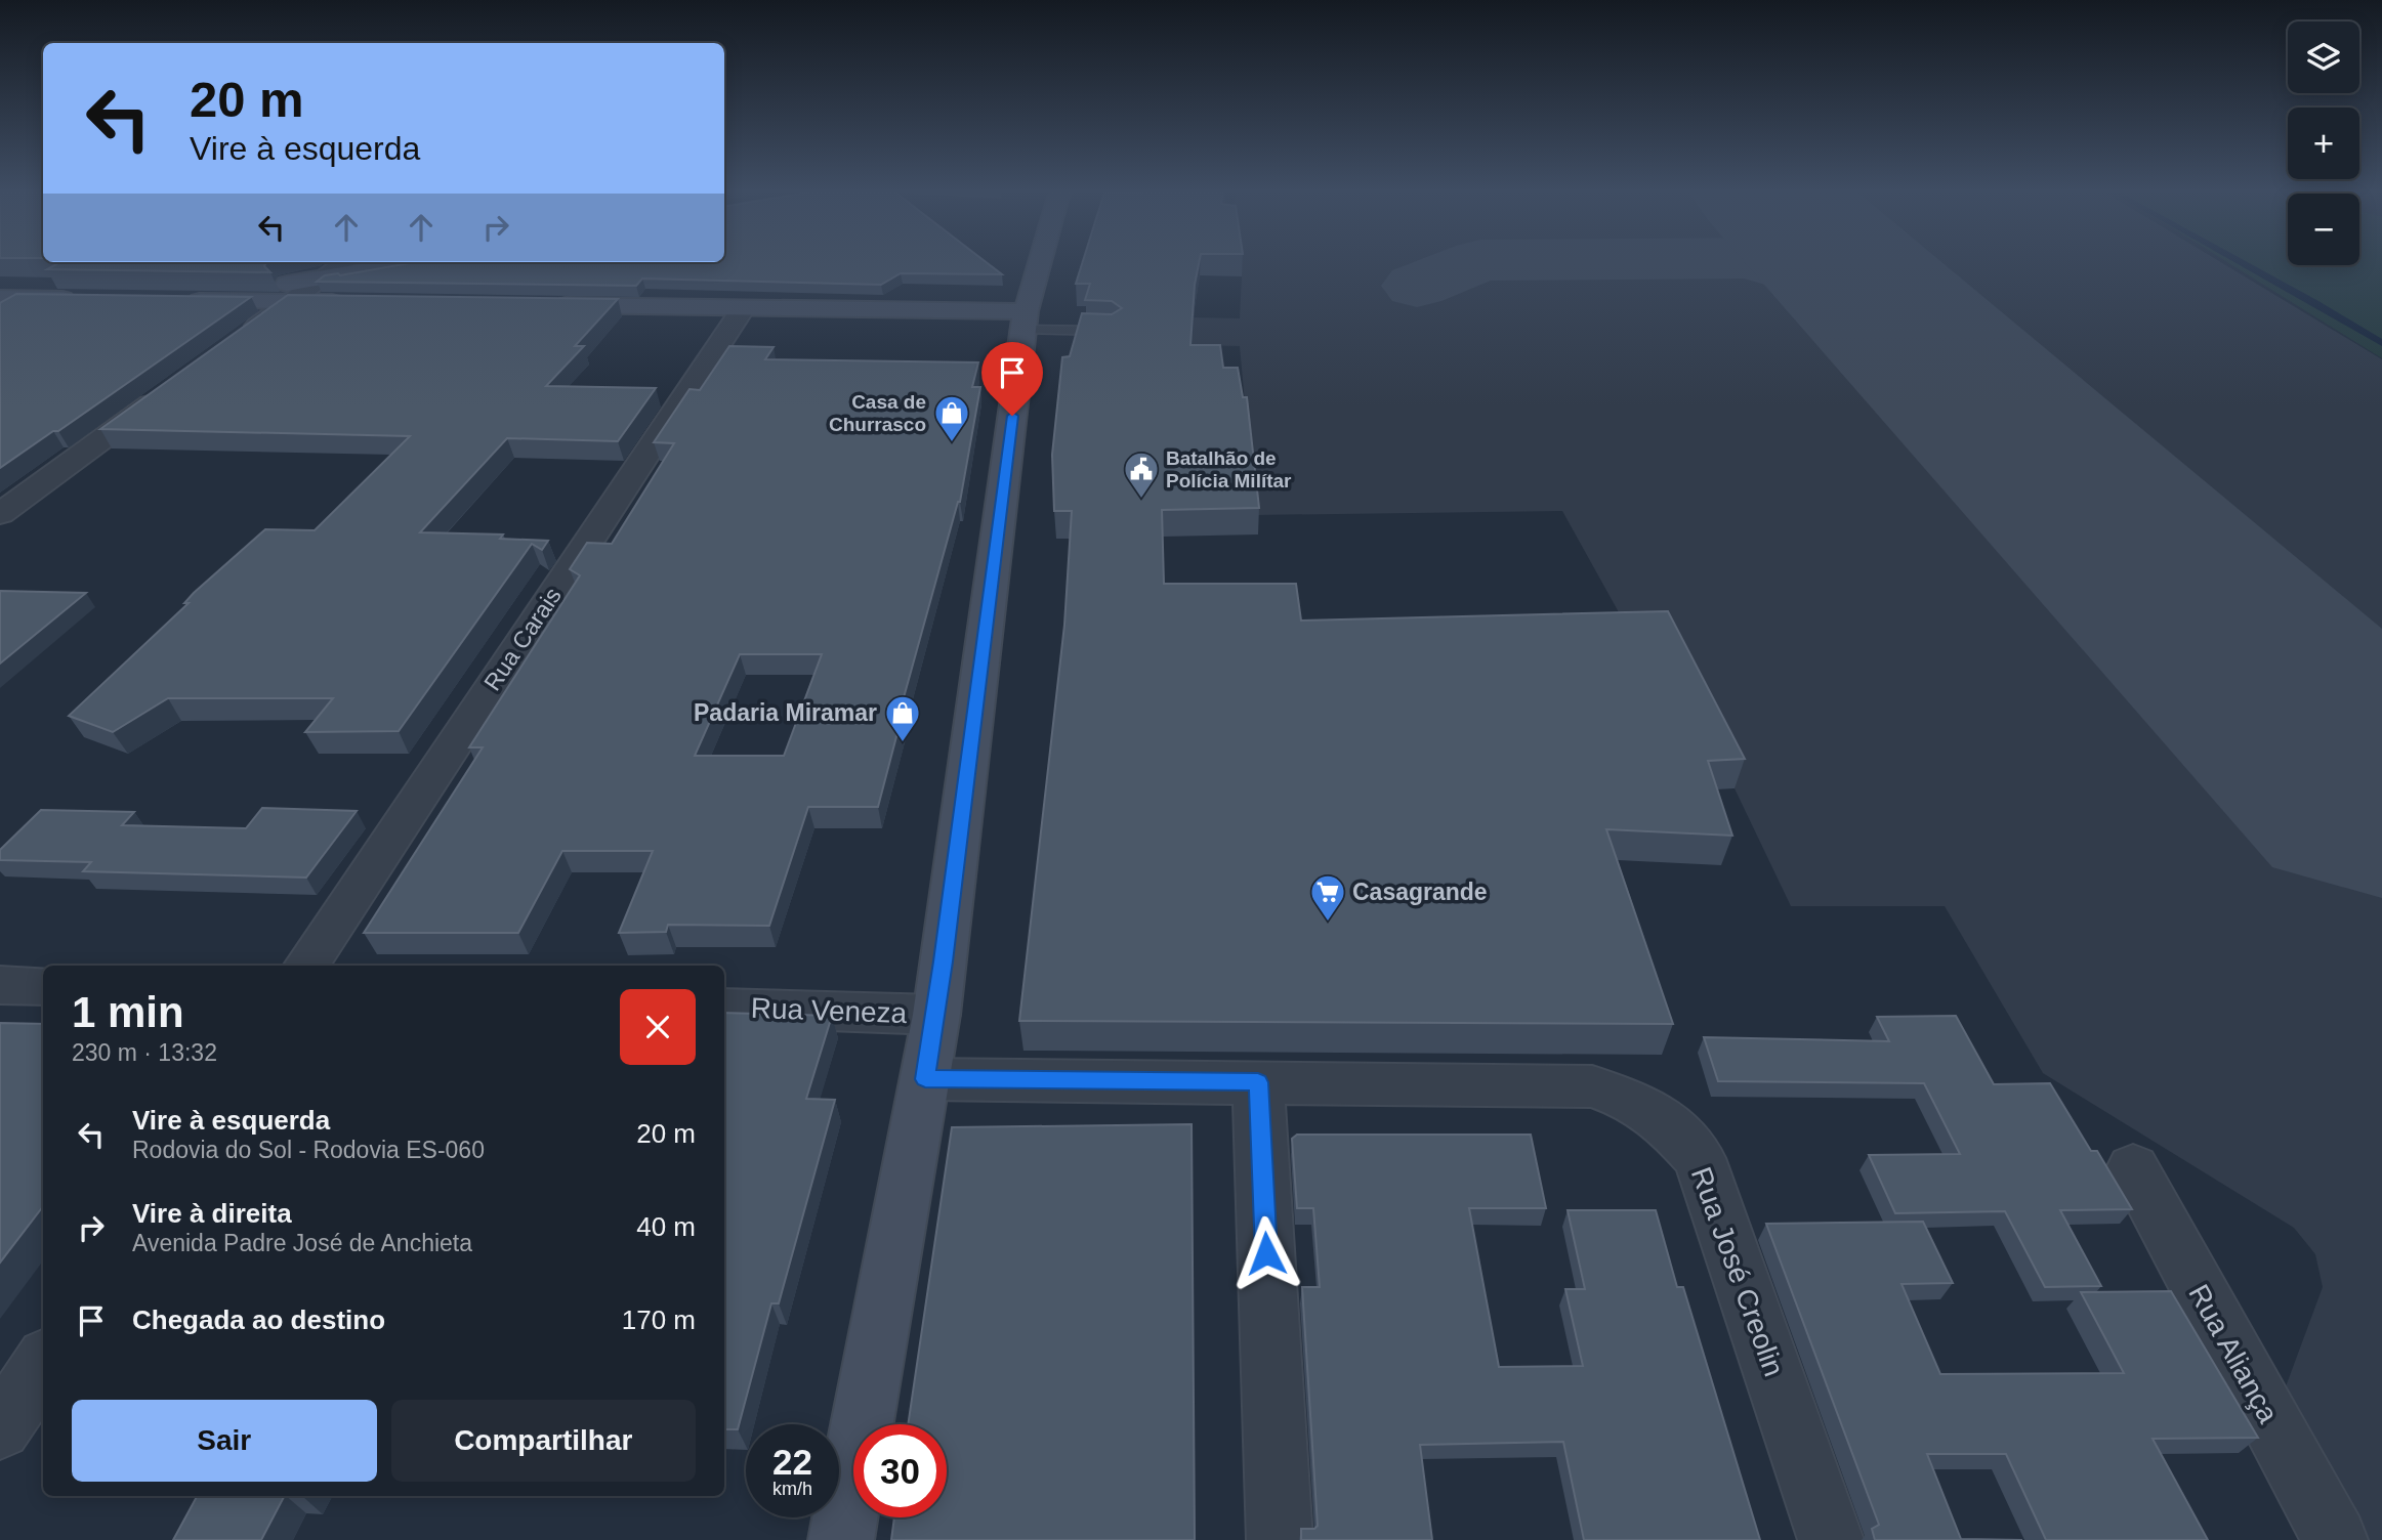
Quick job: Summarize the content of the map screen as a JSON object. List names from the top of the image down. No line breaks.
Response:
{"streets":{"street":["Rua Carais","Rua Veneza","Rua José Creolin","Rua Aliança"]},"places":{"shop":["Casa de Churrasco","Padaria Miramar"],"public building":["Batalhão de Polícia Milítar"],"supermarket":["Casagrande"]},"page":{"map_buttons":["+","−"],"turn":["20 m","Vire à esquerda"],"heading":["1 min","230 m · 13:32"],"list":[{"name":"Vire à esquerda","note":"Rodovia do Sol - Rodovia ES-060","value":"20 m"},{"name":"Vire à direita","note":"Avenida Padre José de Anchieta","value":"40 m"},{"name":"Chegada ao destino","value":"170 m"}],"buttons":["Sair","Compartilhar"],"speed":"22 km/h","limit":"30"}}
